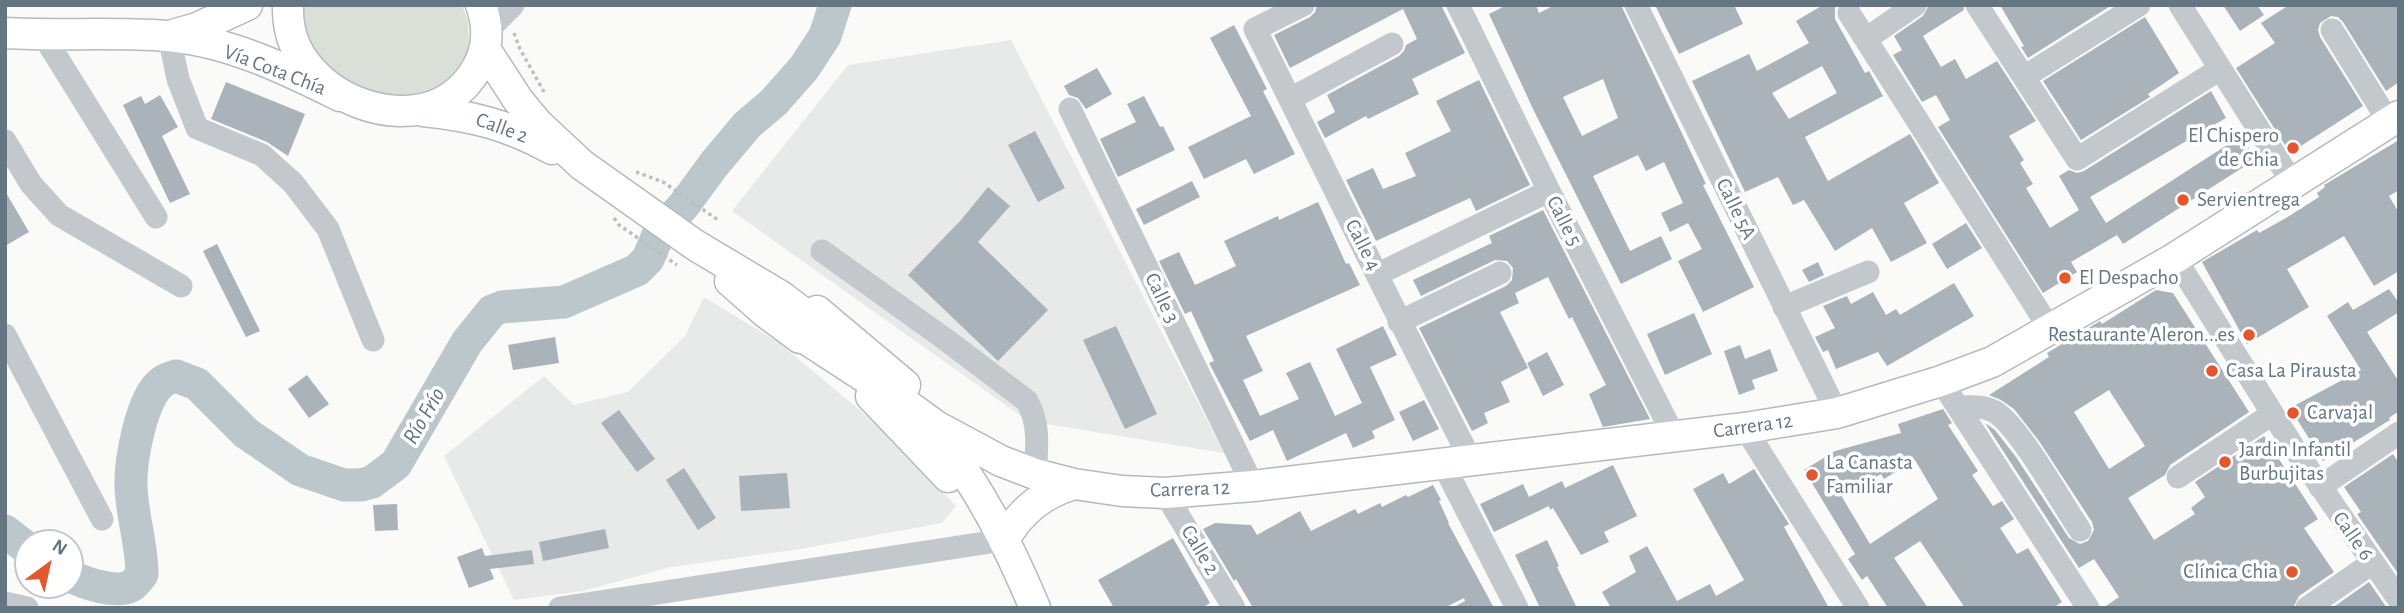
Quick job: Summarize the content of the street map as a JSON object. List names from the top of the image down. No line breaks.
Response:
{"streets":{"main road":["Vía Cota Chía","Calle 2","Carrera 12"],"street":["Calle 5A","Calle 5","Calle 4","Calle 3","Calle 6"]},"crossings":[["Vía Cota Chía","Calle 2"],["Calle 2","Carrera 12"],["Calle 5A","Carrera 12"],["Calle 5","Carrera 12"],["Calle 4","Carrera 12"],["Calle 3","Carrera 12"],["Carrera 12","Calle 6"]],"water":["Río Frío"],"places":["El Chispero de Chia","Servientrega","El Despacho","Restaurante Aleron...es","Casa La Pirausta","Carvajal","Jardin Infantil Burbujitas","La Canasta Familiar","Clínica Chia"],"north":"top right"}
